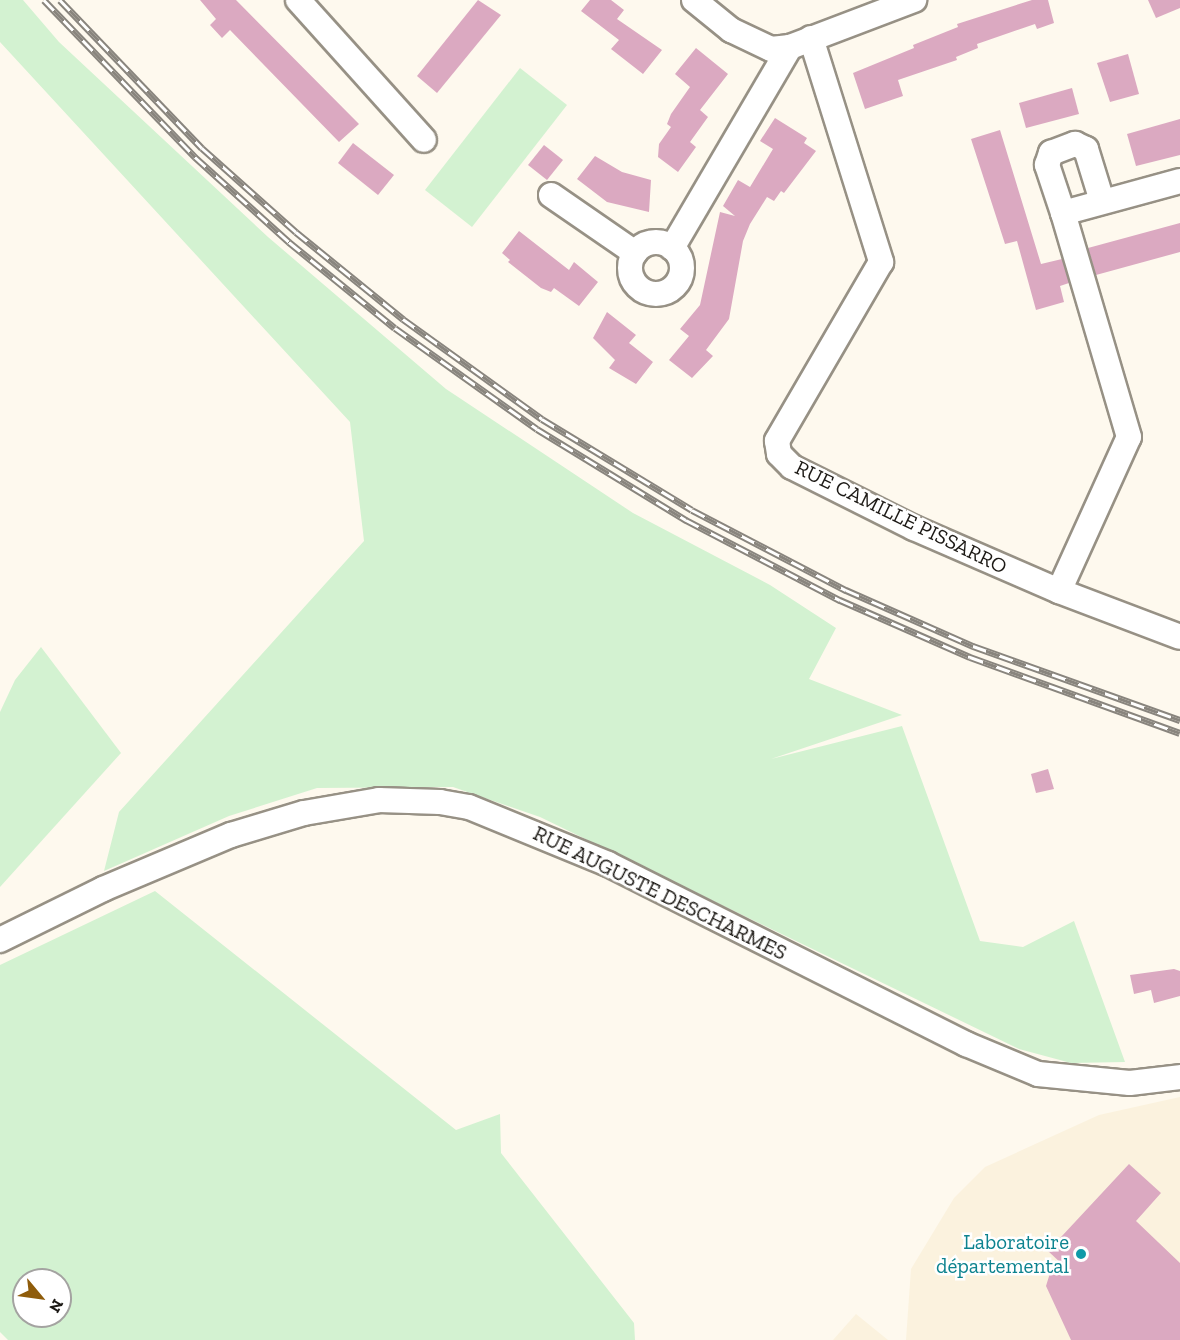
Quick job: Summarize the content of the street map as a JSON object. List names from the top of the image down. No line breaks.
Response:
{"streets":{"street":["RUE CAMILLE PISSARRO","RUE AUGUSTE DESCHARMES"]},"places":["Laboratoire départemental"],"north":"bottom right"}
